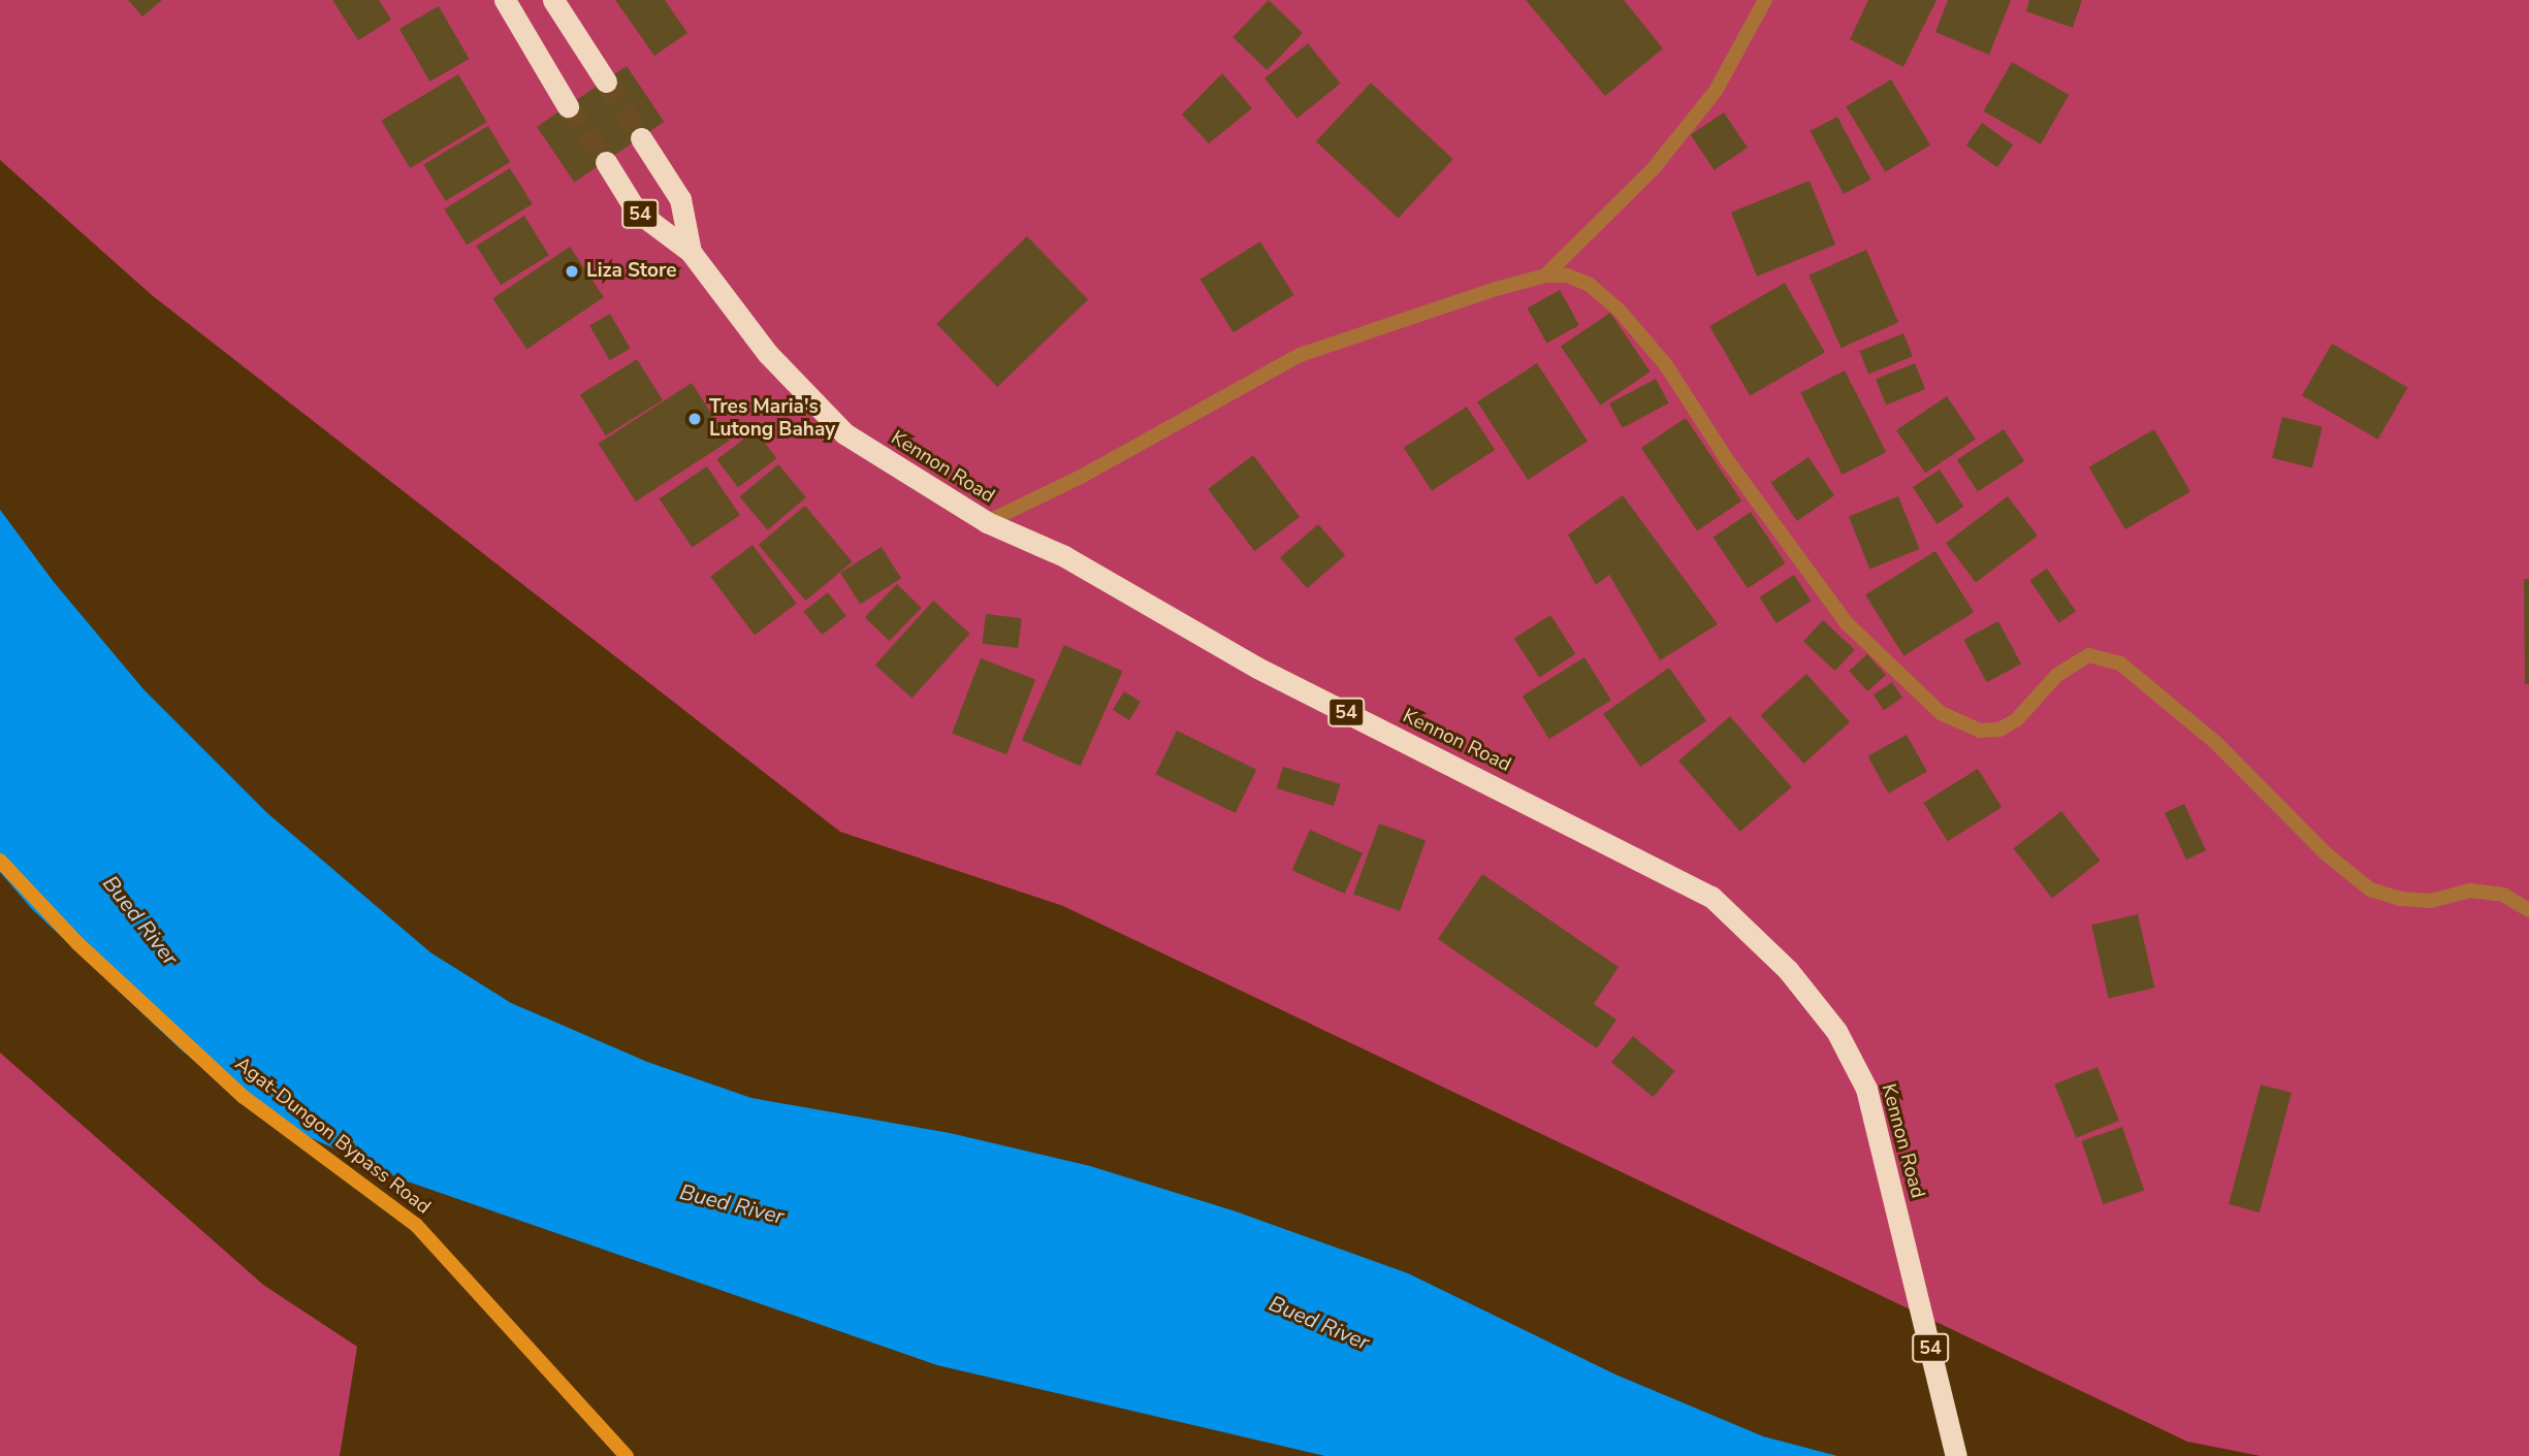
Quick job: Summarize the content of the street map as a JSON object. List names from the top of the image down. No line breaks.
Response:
{"streets":{"highway":["54","Kennon Road"],"street":["Agat-Dungon Bypass Road"]},"water":["Bued River"],"places":["Liza Store","Tres Maria's Lutong Bahay"]}
